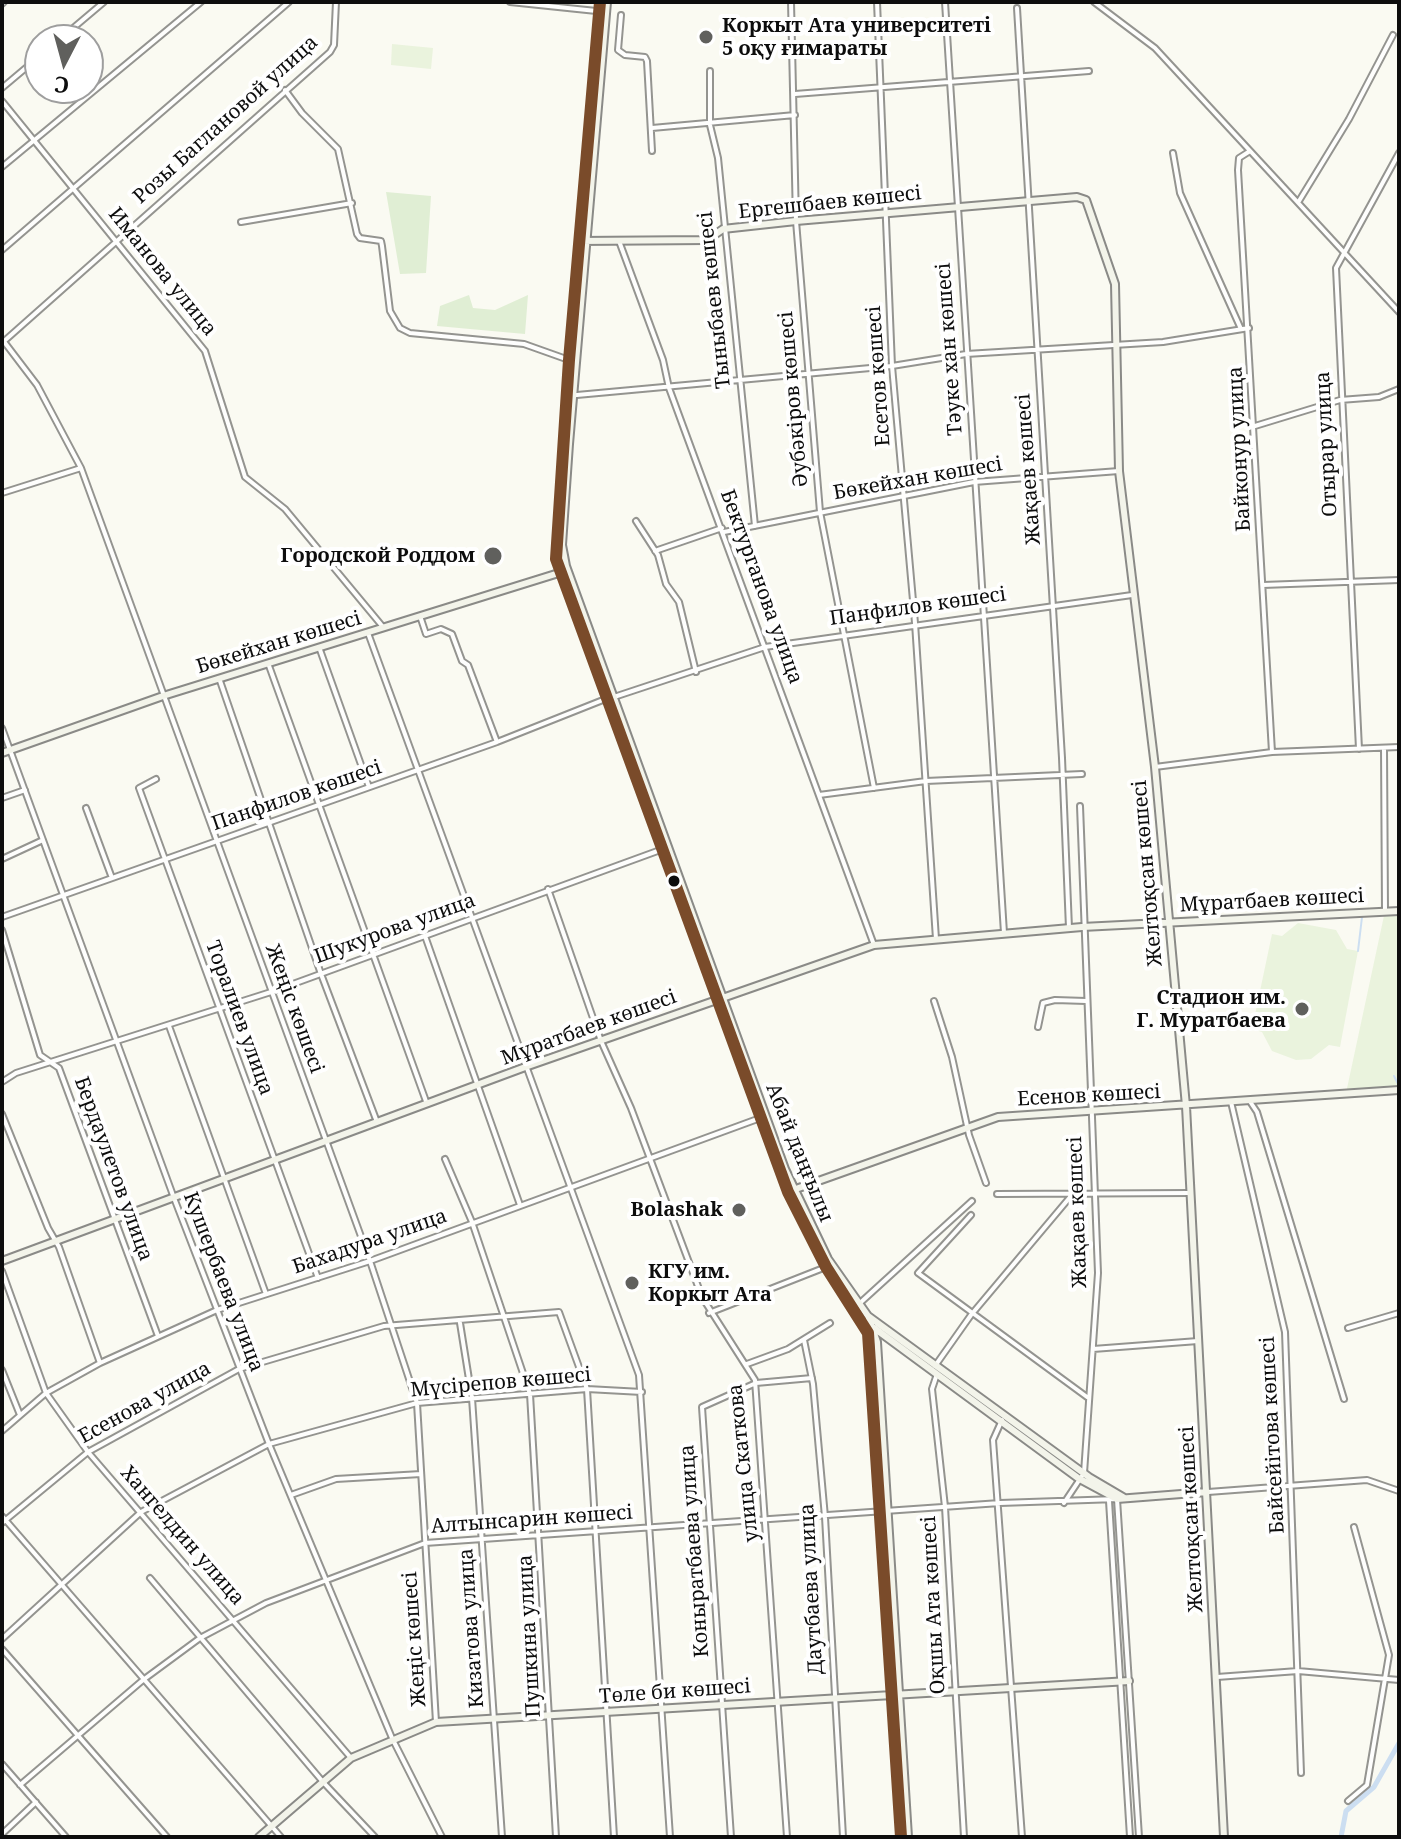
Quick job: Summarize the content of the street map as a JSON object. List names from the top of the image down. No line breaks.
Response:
{"streets":{"street":["Розы Баглановой улица","Ергешбаев көшесі","Иманова улица","Тыныбаев көшесі","Тәуке хан көшесі","Есетов көшесі","Әубәкіров көшесі","Отырар улица","Байконур улица","Жақаев көшесі","Бөкейхан көшесі","Бектурганова улица","Панфилов көшесі","Желтоқсан көшесі","Мұратбаев көшесі","Шукурова улица","Жеңіс көшесі","Торалиев улица","Есенов көшесі","Абай даңғылы","Бердаулетов улица","Бахадура улица","Кушербаева улица","Мүсірепов көшесі","Есенова улица","Байсейітова көшесі","улица Скаткова","Алтынсарин көшесі","Хангелдин улица","Коныратбаева улица","Даутбаева улица","Оқшы Ата көшесі","Кизатова улица","Пушкина улица","Төле би көшесі"]},"crossings":[["Розы Баглановой улица","Иманова улица"],["Розы Баглановой улица","Жеңіс көшесі"],["Ергешбаев көшесі","Тыныбаев көшесі"],["Ергешбаев көшесі","Тәуке хан көшесі"],["Ергешбаев көшесі","Есетов көшесі"],["Ергешбаев көшесі","Әубәкіров көшесі"],["Ергешбаев көшесі","Жақаев көшесі"],["Ергешбаев көшесі","Бектурганова улица"],["Ергешбаев көшесі","Желтоқсан көшесі"],["Иманова улица","Бөкейхан көшесі"],["Тыныбаев көшесі","Бөкейхан көшесі"],["Тәуке хан көшесі","Бөкейхан көшесі"],["Тәуке хан көшесі","Панфилов көшесі"],["Тәуке хан көшесі","Мұратбаев көшесі"],["Есетов көшесі","Бөкейхан көшесі"],["Есетов көшесі","Панфилов көшесі"],["Есетов көшесі","Мұратбаев көшесі"],["Әубәкіров көшесі","Бөкейхан көшесі"],["Әубәкіров көшесі","Панфилов көшесі"],["Жақаев көшесі","Бөкейхан көшесі"],["Жақаев көшесі","Панфилов көшесі"],["Жақаев көшесі","Мұратбаев көшесі"],["Жақаев көшесі","Есенов көшесі"],["Жақаев көшесі","Абай даңғылы"],["Бөкейхан көшесі","Бектурганова улица"],["Бөкейхан көшесі","Желтоқсан көшесі"],["Бөкейхан көшесі","Жеңіс көшесі"],["Бөкейхан көшесі","Кушербаева улица"],["Бектурганова улица","Панфилов көшесі"],["Бектурганова улица","Мұратбаев көшесі"],["Панфилов көшесі","Желтоқсан көшесі"],["Панфилов көшесі","Жеңіс көшесі"],["Панфилов көшесі","Торалиев улица"],["Панфилов көшесі","Абай даңғылы"],["Панфилов көшесі","Кушербаева улица"],["Желтоқсан көшесі","Мұратбаев көшесі"],["Желтоқсан көшесі","Есенов көшесі"],["Мұратбаев көшесі","Жеңіс көшесі"],["Мұратбаев көшесі","Торалиев улица"],["Мұратбаев көшесі","Абай даңғылы"],["Мұратбаев көшесі","Бердаулетов улица"],["Мұратбаев көшесі","Кушербаева улица"],["Мұратбаев көшесі","улица Скаткова"],["Шукурова улица","Жеңіс көшесі"],["Шукурова улица","Торалиев улица"],["Шукурова улица","Абай даңғылы"],["Шукурова улица","Бердаулетов улица"],["Шукурова улица","Кушербаева улица"],["Шукурова улица","улица Скаткова"],["Жеңіс көшесі","Бахадура улица"],["Жеңіс көшесі","Мүсірепов көшесі"],["Жеңіс көшесі","Есенова улица"],["Жеңіс көшесі","Алтынсарин көшесі"],["Жеңіс көшесі","Төле би көшесі"],["Торалиев улица","Бахадура улица"],["Есенов көшесі","Абай даңғылы"],["Есенов көшесі","Байсейітова көшесі"],["Абай даңғылы","Бахадура улица"],["Абай даңғылы","Алтынсарин көшесі"],["Абай даңғылы","Оқшы Ата көшесі"],["Бердаулетов улица","Бахадура улица"],["Бахадура улица","Кушербаева улица"],["Бахадура улица","улица Скаткова"],["Бахадура улица","Хангелдин улица"],["Бахадура улица","Пушкина улица"],["Кушербаева улица","Мүсірепов көшесі"],["Кушербаева улица","Есенова улица"],["Кушербаева улица","Алтынсарин көшесі"],["Кушербаева улица","Төле би көшесі"],["Мүсірепов көшесі","Есенова улица"],["Мүсірепов көшесі","Хангелдин улица"],["Мүсірепов көшесі","Кизатова улица"],["Мүсірепов көшесі","Пушкина улица"],["Есенова улица","Хангелдин улица"],["Есенова улица","Кизатова улица"],["Есенова улица","Пушкина улица"],["улица Скаткова","Алтынсарин көшесі"],["улица Скаткова","Коныратбаева улица"],["улица Скаткова","Төле би көшесі"],["Алтынсарин көшесі","Хангелдин улица"],["Алтынсарин көшесі","Коныратбаева улица"],["Алтынсарин көшесі","Даутбаева улица"],["Алтынсарин көшесі","Оқшы Ата көшесі"],["Алтынсарин көшесі","Кизатова улица"],["Алтынсарин көшесі","Пушкина улица"],["Хангелдин улица","Төле би көшесі"],["Коныратбаева улица","Төле би көшесі"],["Даутбаева улица","Төле би көшесі"],["Оқшы Ата көшесі","Төле би көшесі"],["Кизатова улица","Төле би көшесі"],["Пушкина улица","Төле би көшесі"]],"places":["Коркыт Ата университеті 5 оқу ғимараты","Городской Роддом","Стадион им. Г. Муратбаева","Bolashak","КГУ им. Коркыт Ата"],"north":"bottom"}
